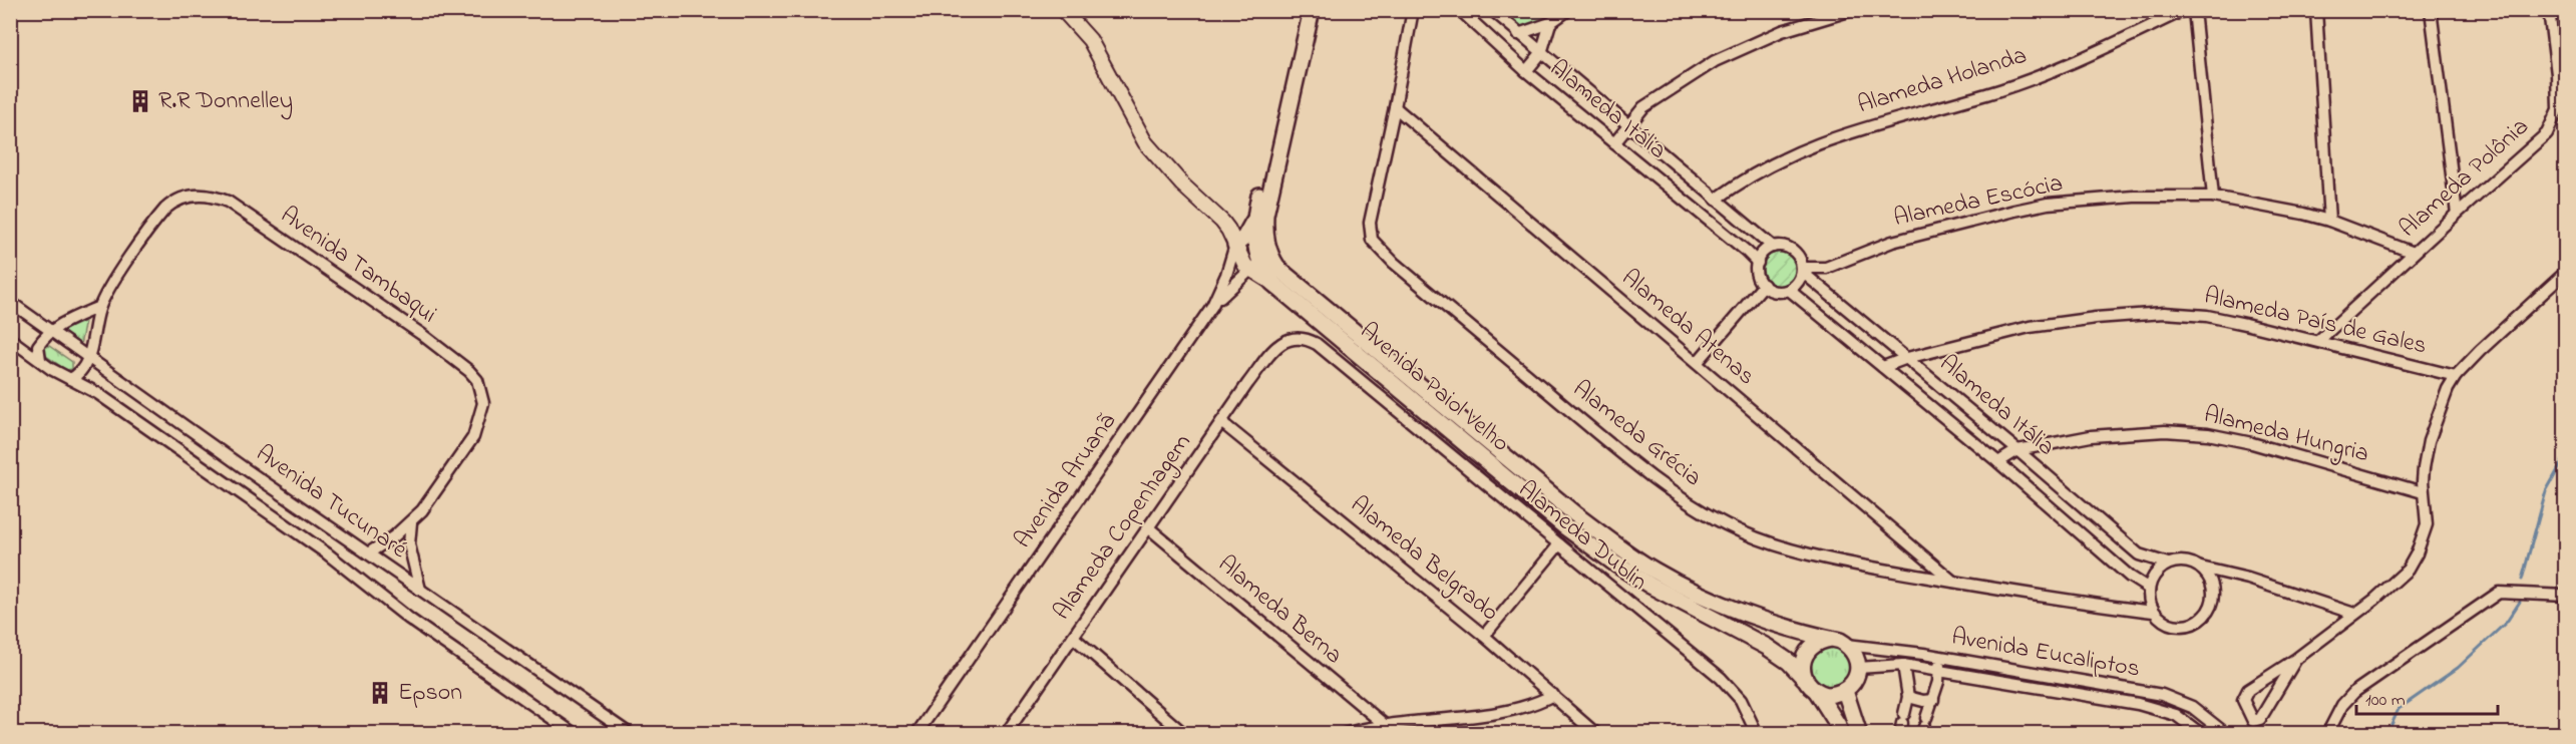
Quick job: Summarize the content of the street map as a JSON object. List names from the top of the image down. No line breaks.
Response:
{"streets":{"main road":["Avenida Paiol Velho"],"street":["Alameda Holanda","Alameda Itália","Alameda Polônia","Alameda Escócia","Avenida Tambaqui","Alameda País de Gales","Alameda Atenas","Alameda Grécia","Alameda Hungria","Avenida Aruanã","Avenida Tucunaré","Alameda Copenhagem","Alameda Dublin","Alameda Belgrado","Alameda Berna","Avenida Eucaliptos"]},"crossings":[["Alameda Holanda","Alameda Itália"],["Alameda Itália","Alameda Escócia"],["Alameda Itália","Alameda País de Gales"],["Alameda Itália","Alameda Grécia"],["Alameda Itália","Alameda Hungria"],["Alameda Polônia","Alameda Escócia"],["Alameda Polônia","Alameda País de Gales"],["Avenida Tambaqui","Avenida Tucunaré"],["Alameda Atenas","Alameda Grécia"],["Avenida Paiol Velho","Avenida Eucaliptos"],["Alameda Copenhagem","Alameda Dublin"],["Alameda Copenhagem","Alameda Belgrado"],["Alameda Copenhagem","Alameda Berna"]],"places":{"building":["R.R Donnelley","Epson"]},"scale_bar":"100 m"}
